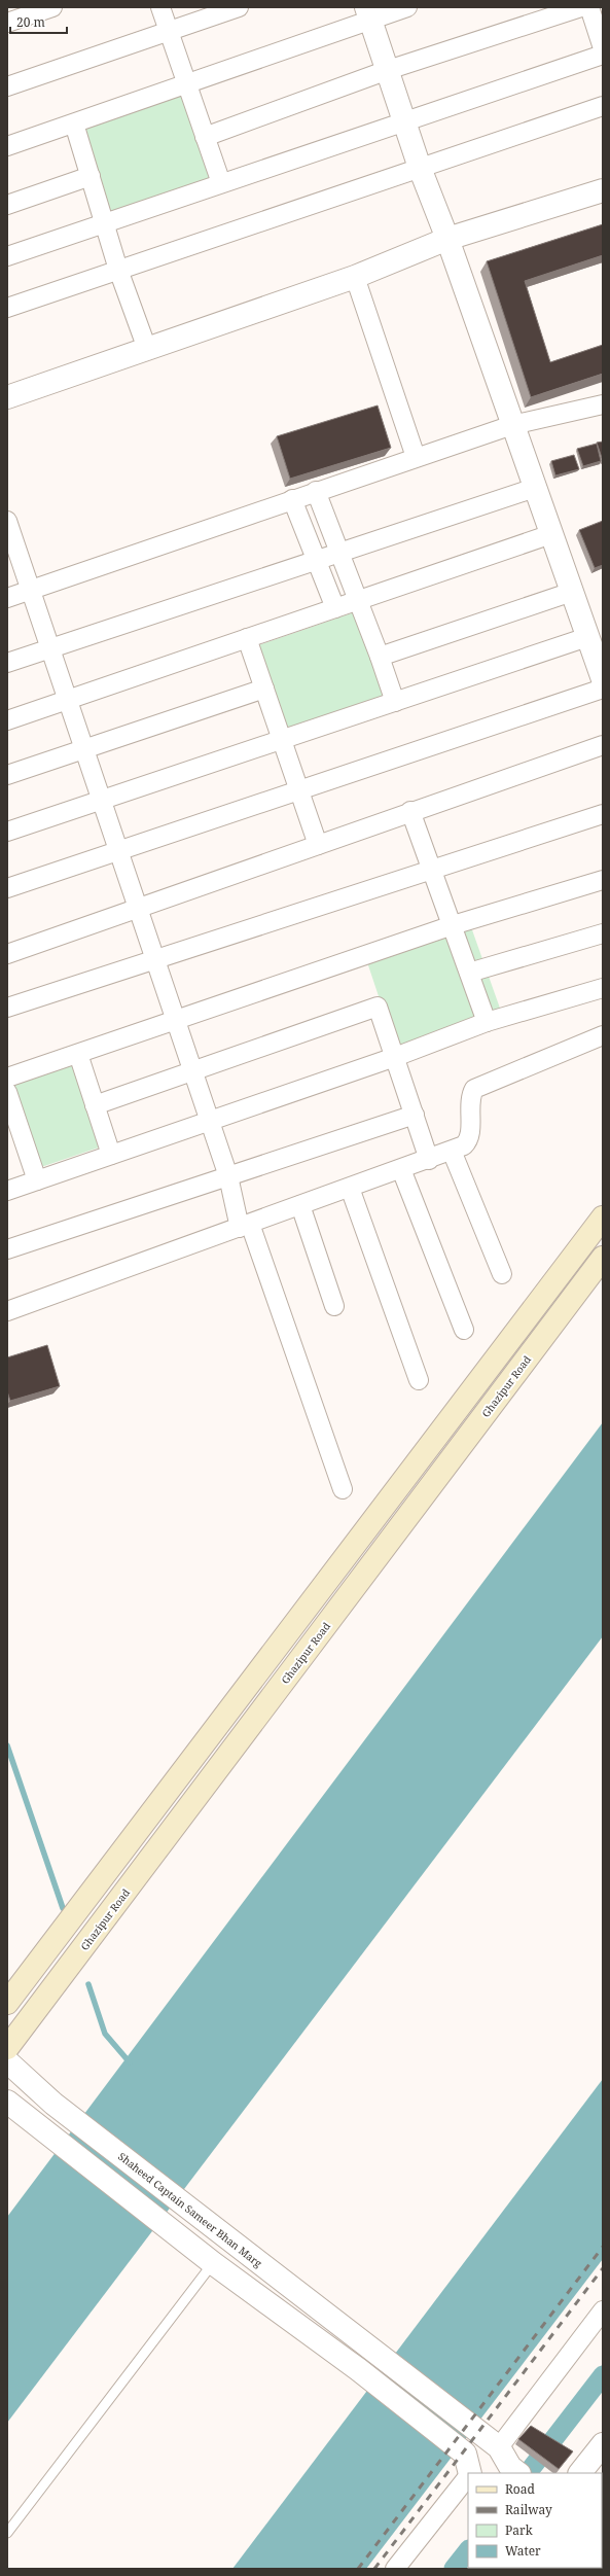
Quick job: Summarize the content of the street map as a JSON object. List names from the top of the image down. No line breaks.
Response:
{"streets":{"main road":["Ghazipur Road"],"street":["Shaheed Captain Sameer Bhan Marg"]},"legend":["Road","Railway","Park","Water"],"scale_bar":"20 m"}
